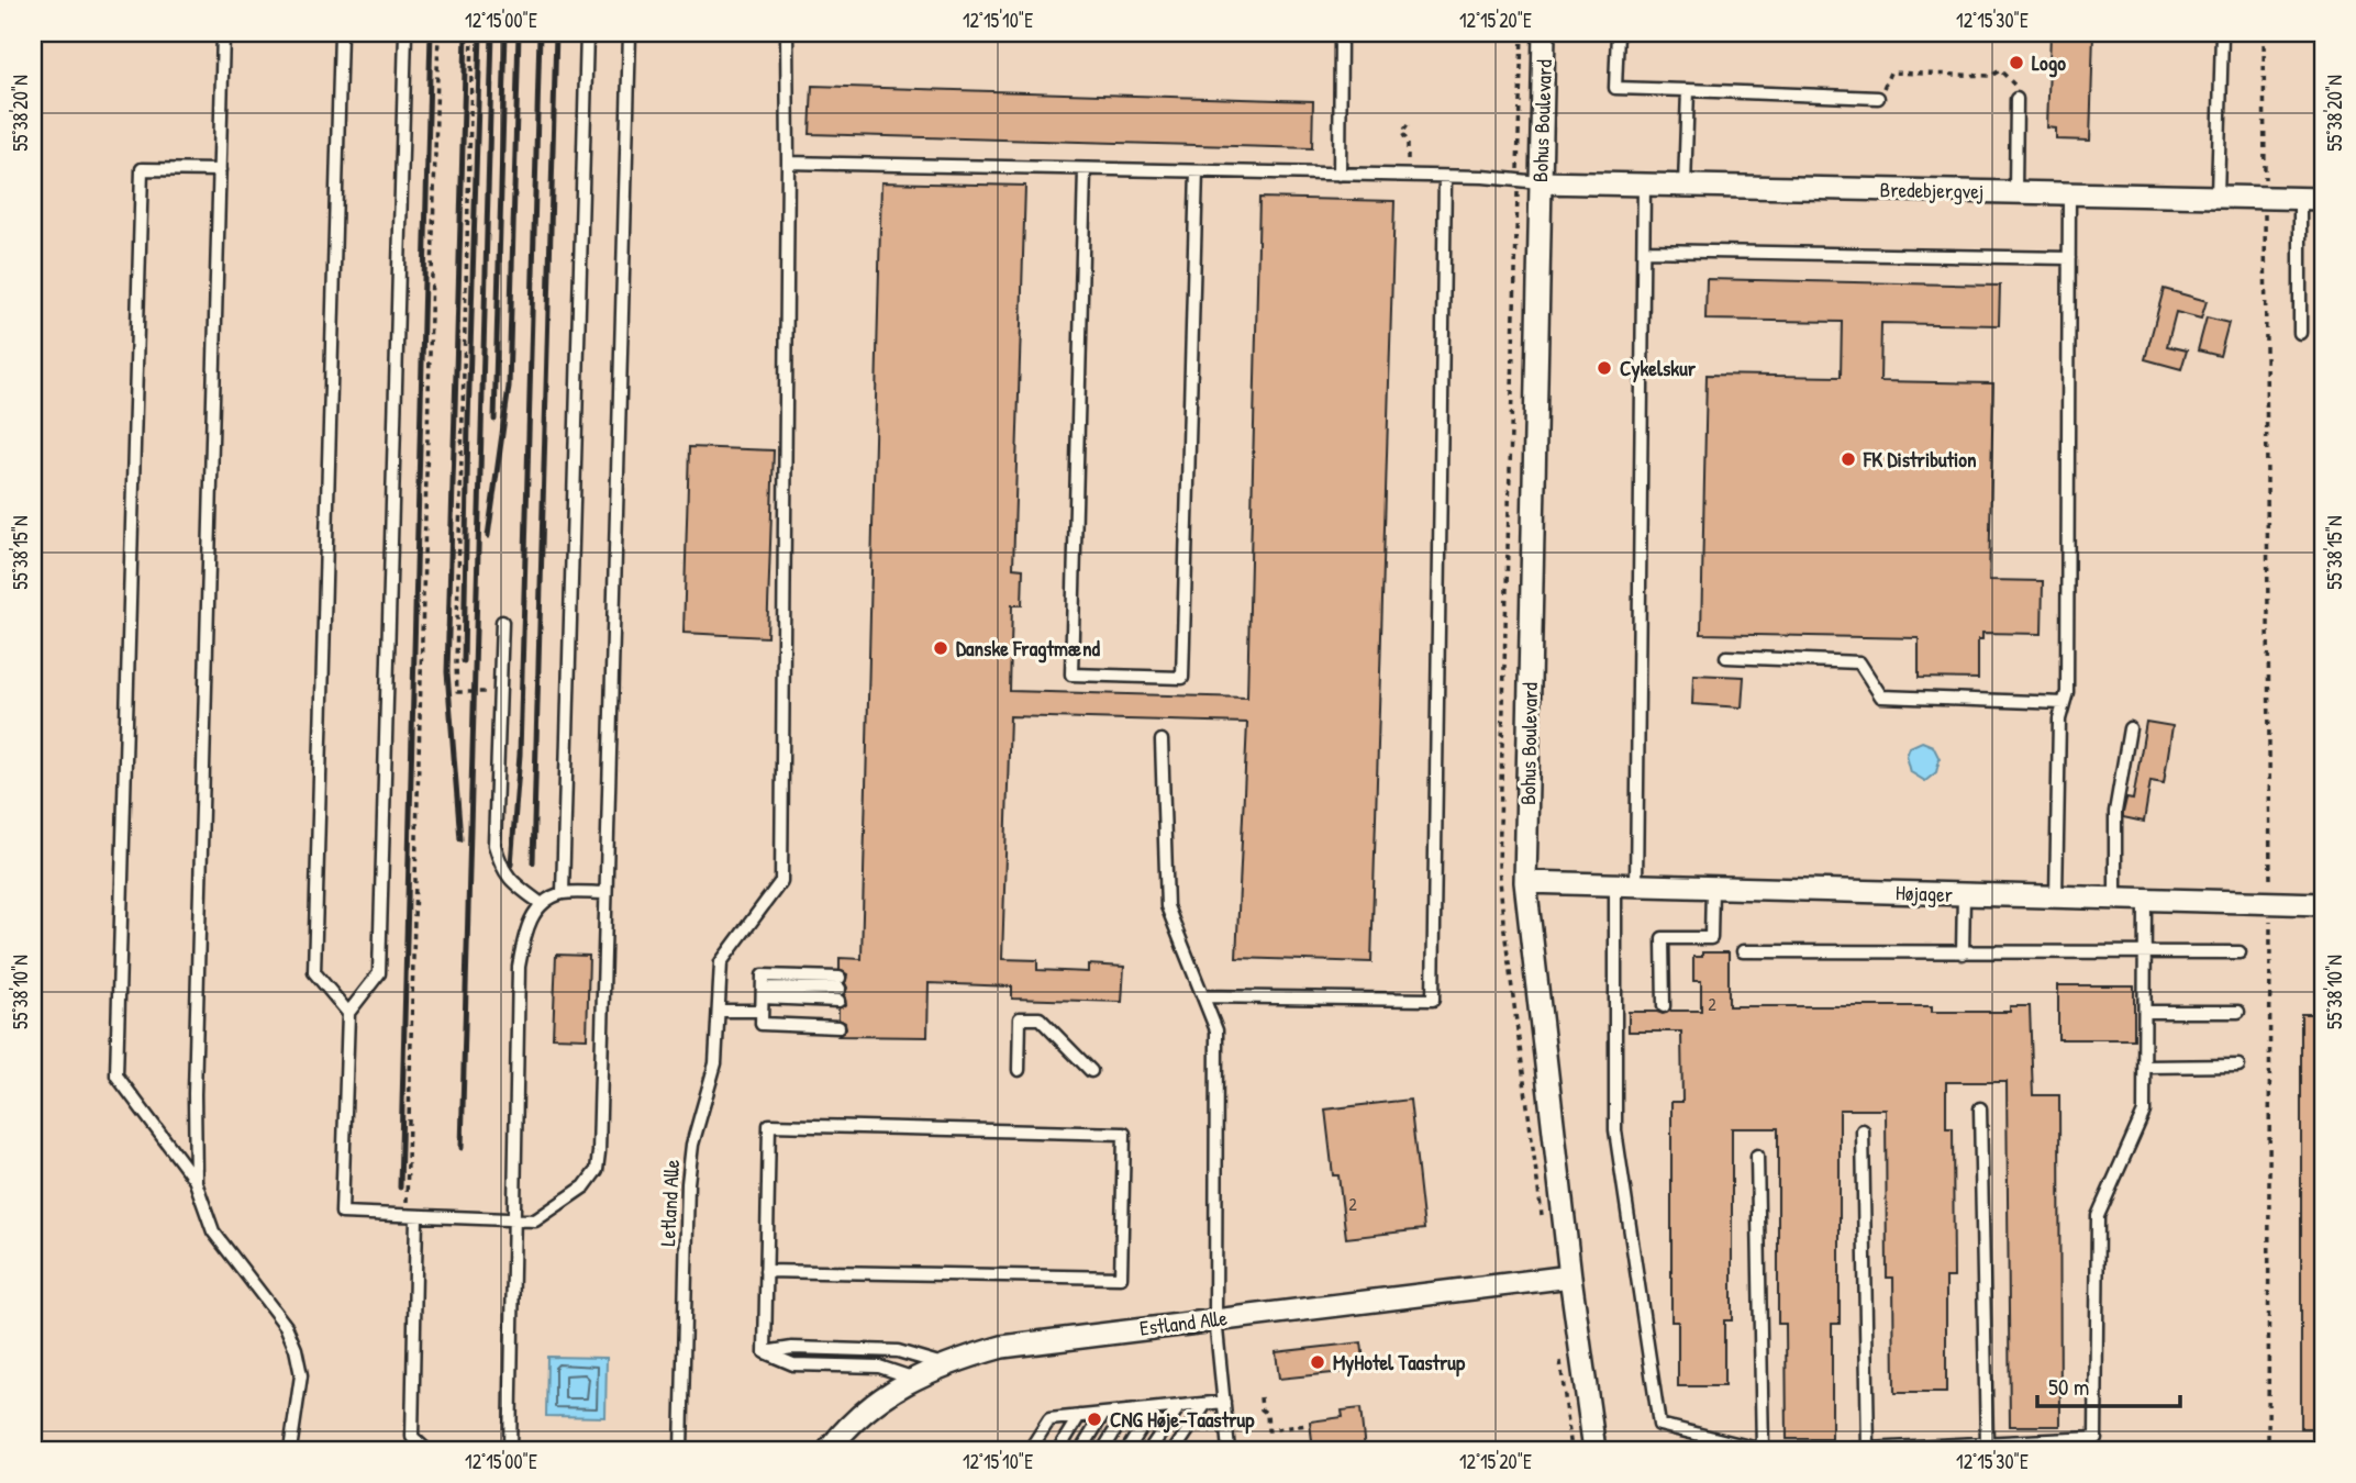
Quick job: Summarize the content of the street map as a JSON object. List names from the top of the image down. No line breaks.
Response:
{"streets":{"street":["Bohus Boulevard","Bredebjergvej","Højager","Estland Alle"],"lane":["Letland Alle"]},"crossings":[["Bohus Boulevard","Bredebjergvej"],["Bohus Boulevard","Højager"],["Bohus Boulevard","Estland Alle"]],"places":["Logo","Cykelskur","FK Distribution","Danske Fragtmænd","MyHotel Taastrup","CNG Høje-Taastrup"],"house_numbers":["2","2"],"scale_bar":"50 m","coordinates":["12°15'00\"E","12°15'10\"E","12°15'20\"E","12°15'30\"E","55°38'20\"N","55°38'15\"N","55°38'10\"N"]}
